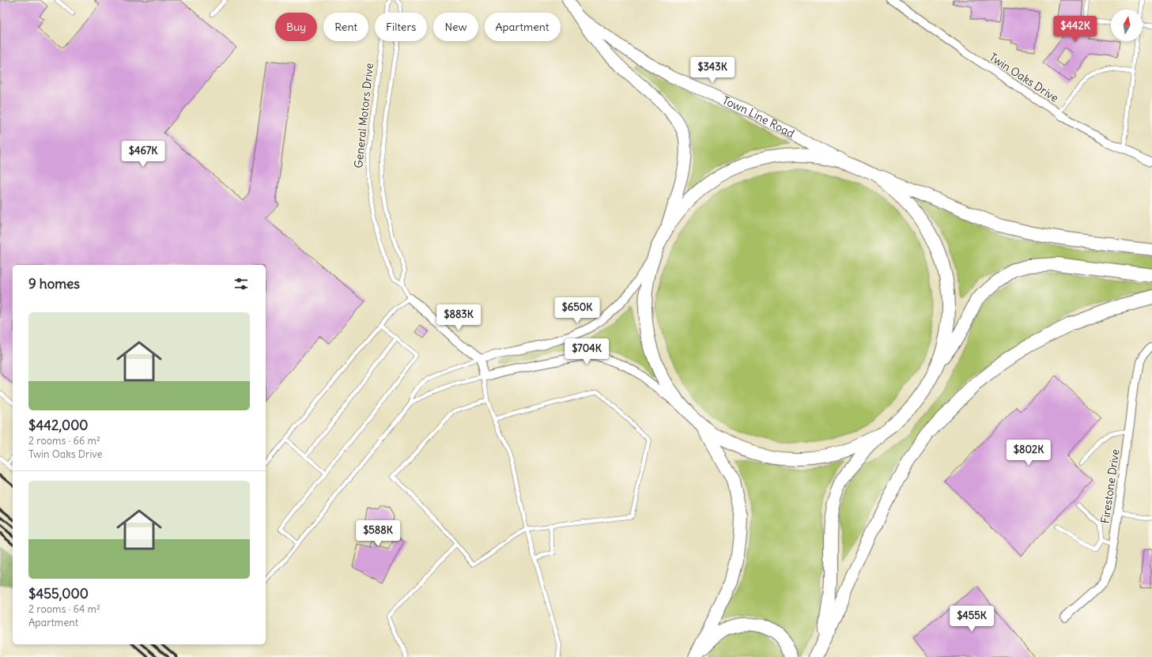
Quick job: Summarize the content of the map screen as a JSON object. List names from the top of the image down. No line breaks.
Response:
{"streets":{"street":["Twin Oaks Drive","General Motors Drive","Town Line Road","Firestone Drive"]},"north":"top","page":{"chip":["Buy","Rent","Filters","New","Apartment"],"price":["$442K","$343K","$467K","$650K","$883K","$704K","$802K","$588K","$455K"],"heading":"9 homes","list":[{"name":"$442,000","note":"2 rooms · 66 m² · Twin Oaks Drive"},{"name":"$455,000","note":"2 rooms · 64 m² · Apartment"}]}}
